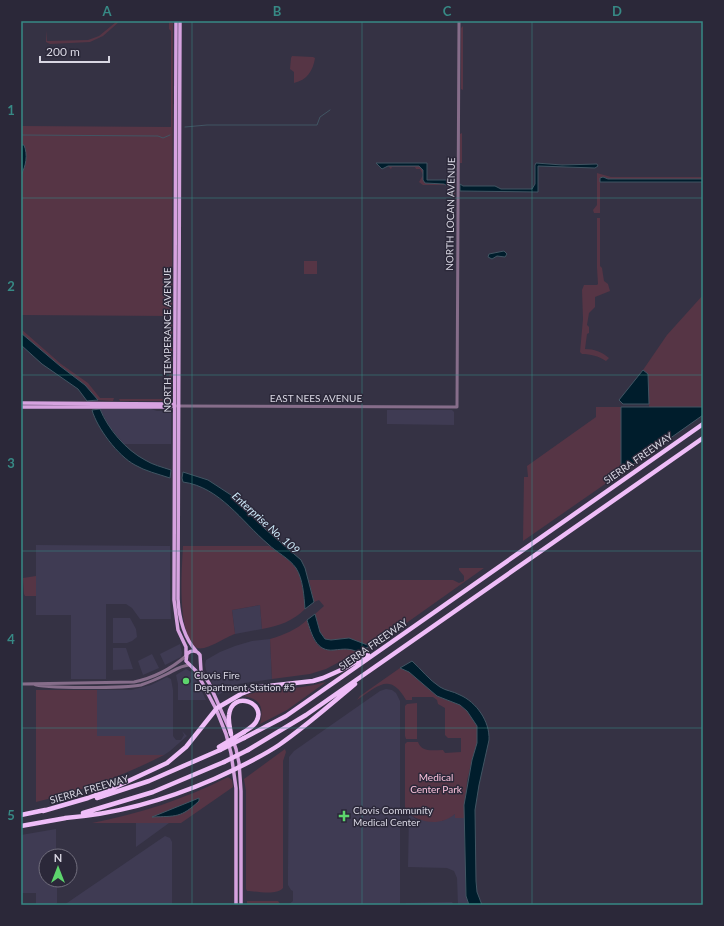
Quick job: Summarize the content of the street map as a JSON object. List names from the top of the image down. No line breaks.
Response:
{"streets":{"highway":["SIERRA FREEWAY"],"main road":["NORTH TEMPERANCE AVENUE","EAST NEES AVENUE"],"street":["NORTH LOCAN AVENUE"]},"crossings":[["NORTH LOCAN AVENUE","EAST NEES AVENUE"],["NORTH TEMPERANCE AVENUE","EAST NEES AVENUE"]],"water":["Enterprise No. 109"],"parks":["Medical Center Park"],"places":{"other":["Clovis Fire Department Station #5"],"health":["Clovis Community Medical Center"]},"scale_bar":"200 m","north":"top","grid":{"columns":["A","B","C","D"],"rows":["1","2","3","4","5"]}}
